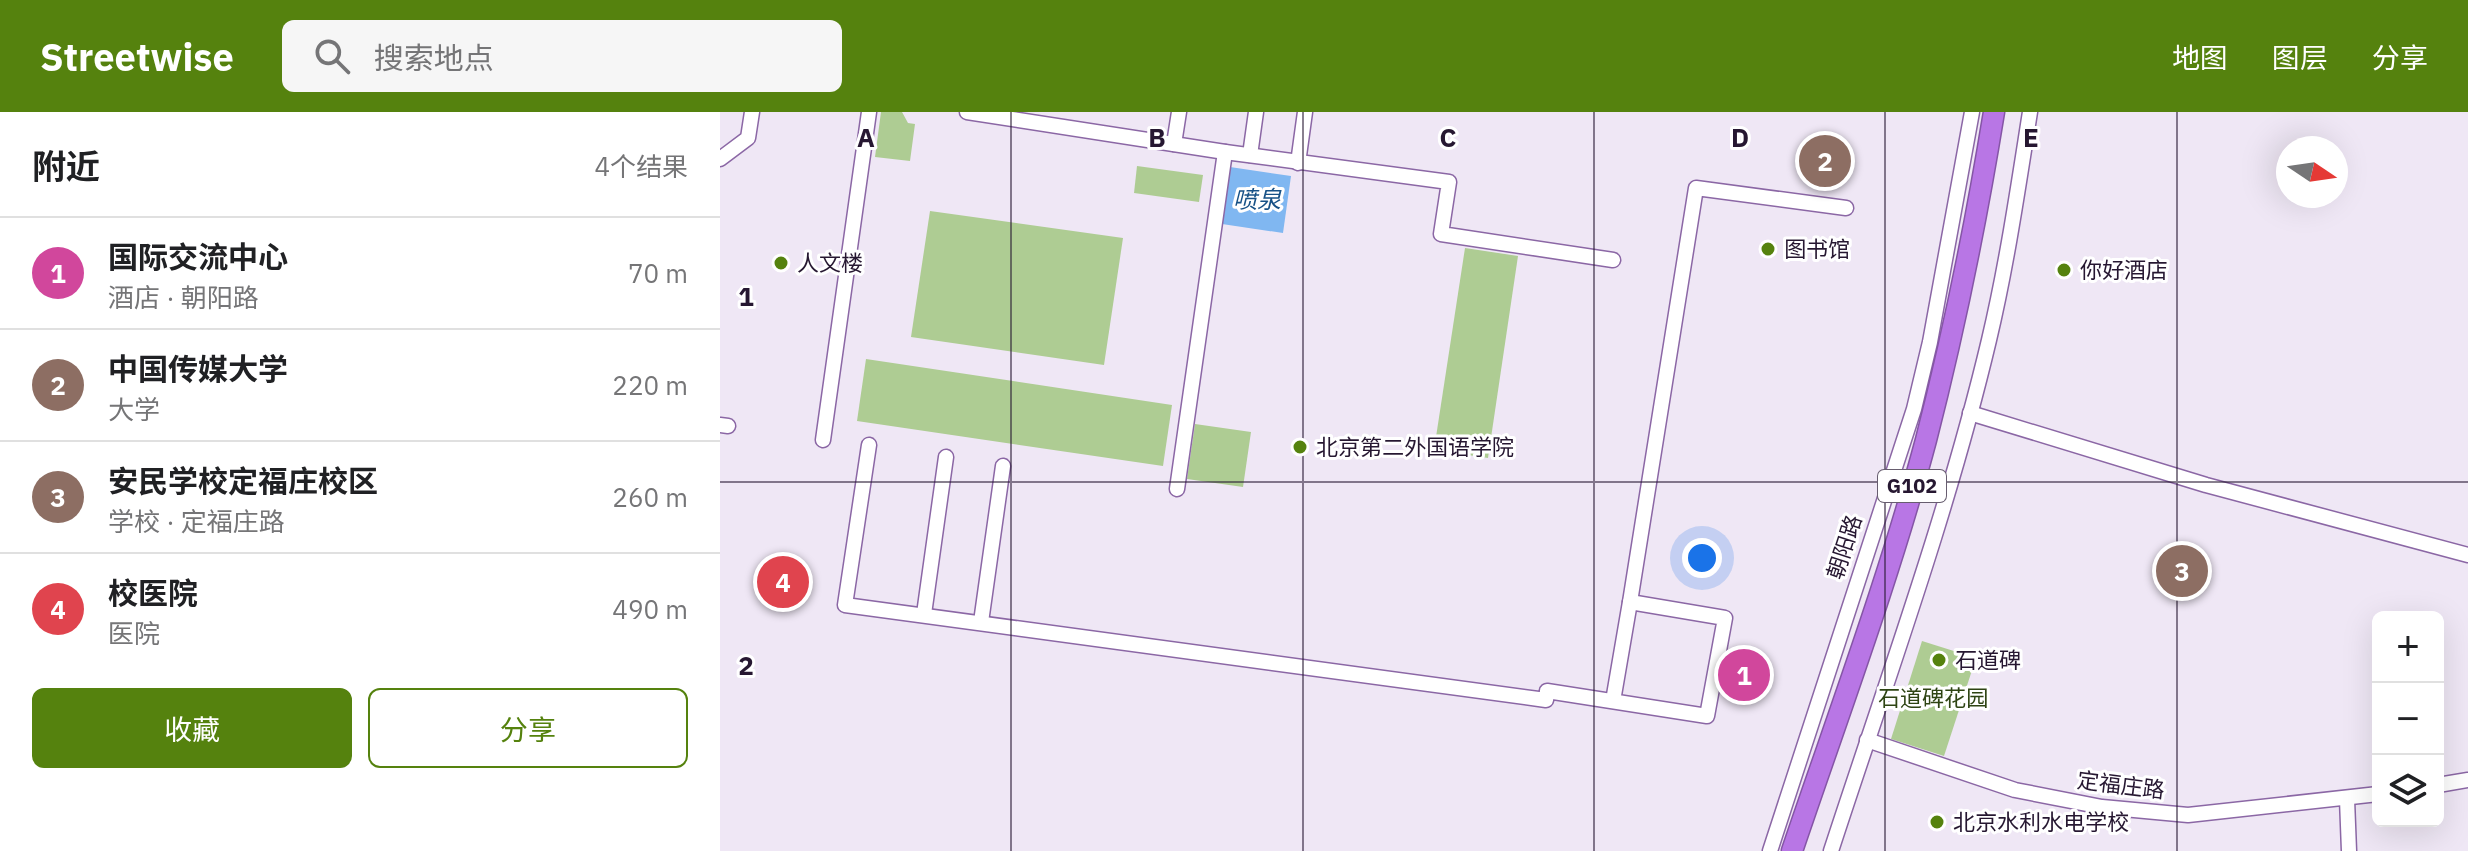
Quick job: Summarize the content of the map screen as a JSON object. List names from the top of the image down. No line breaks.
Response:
{"streets":{"highway":["G102"],"street":["朝阳路","定福庄路"]},"water":["喷泉"],"parks":["石道碑花园"],"places":["图书馆","人文楼","你好酒店","北京第二外国语学院","石道碑","北京水利水电学校"],"north":"right","page":{"header":"Streetwise","search":"搜索地点","nav":["地图","图层","分享"],"heading":["附近","4个结果"],"pins":["2","3","4","1"],"list":[{"mark":"1","name":"国际交流中心","note":"酒店 · 朝阳路","value":"70 m"},{"mark":"2","name":"中国传媒大学","note":"大学","value":"220 m"},{"mark":"3","name":"安民学校定福庄校区","note":"学校 · 定福庄路","value":"260 m"},{"mark":"4","name":"校医院","note":"医院","value":"490 m"}],"map_buttons":["+","−"],"buttons":["收藏","分享"]},"grid":{"columns":["A","B","C","D","E"],"rows":["1","2"]}}
